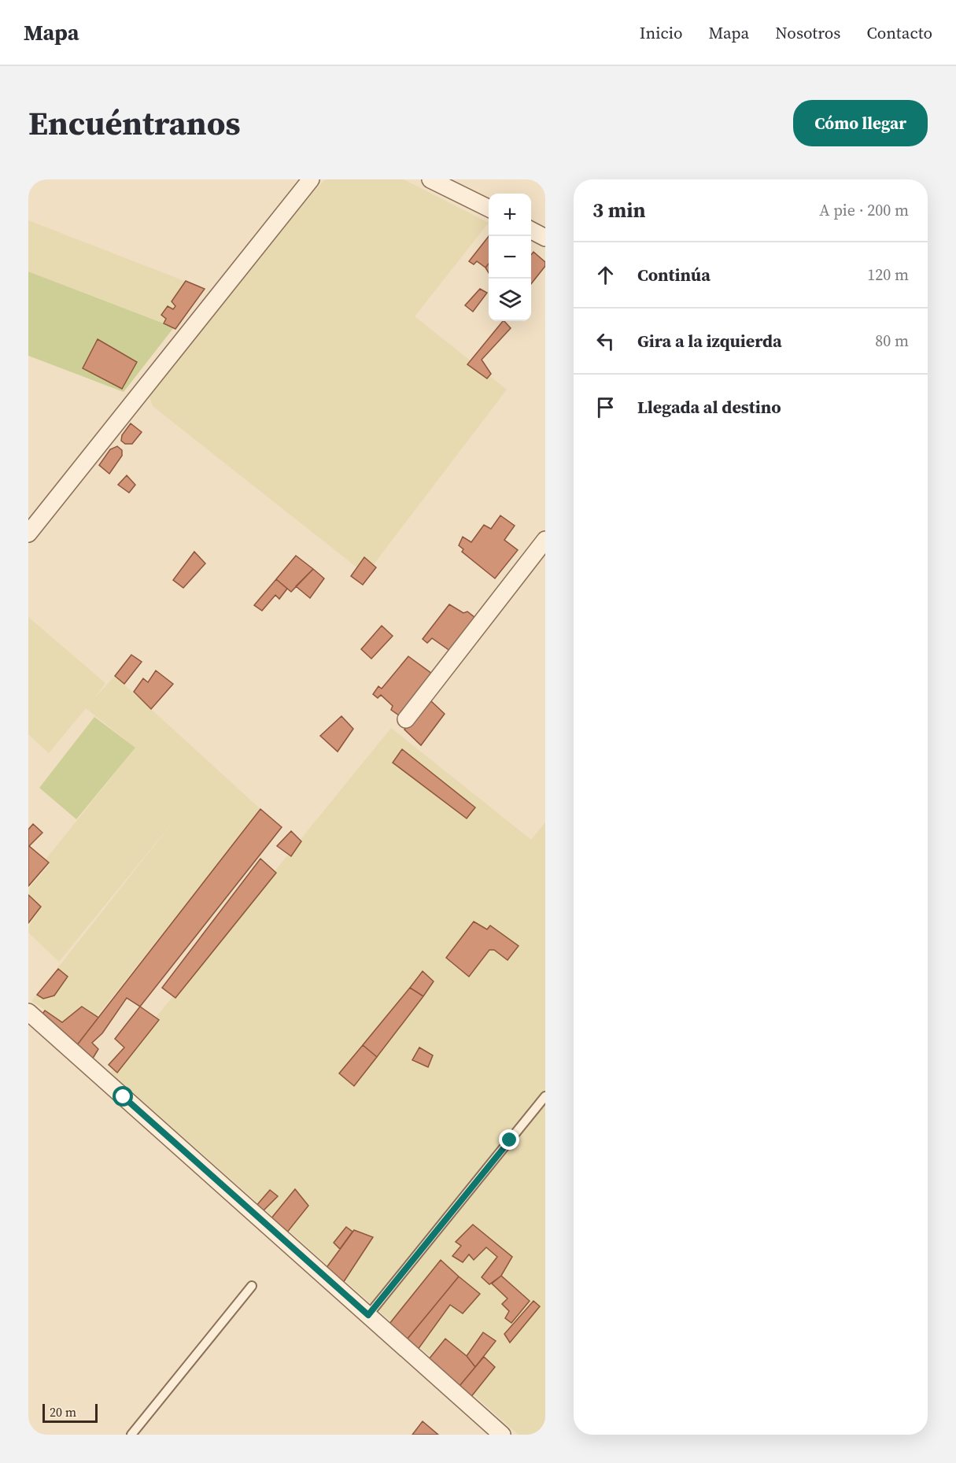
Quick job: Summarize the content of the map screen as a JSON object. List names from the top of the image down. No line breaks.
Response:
{"scale_bar":"20 m","page":{"header":"Mapa","nav":["Inicio","Mapa","Nosotros","Contacto"],"title":"Encuéntranos","buttons":"Cómo llegar","heading":["3 min","A pie · 200 m"],"map_buttons":["+","−"],"list":[["Continúa","120 m"],["Gira a la izquierda","80 m"],"Llegada al destino"],"scale":"20 m"}}
